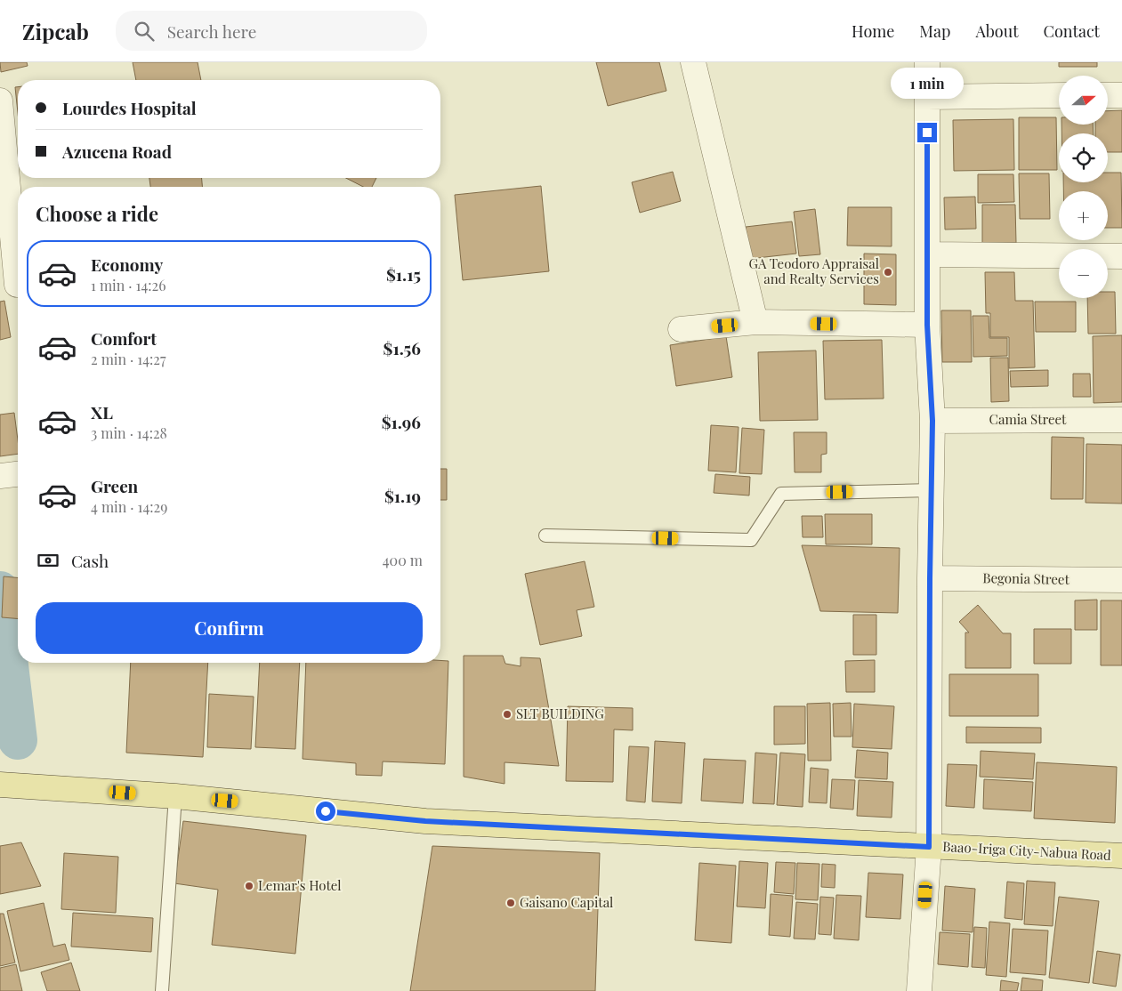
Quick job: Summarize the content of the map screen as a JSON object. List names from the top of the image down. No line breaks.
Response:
{"streets":{"main road":["Baao-Iriga City-Nabua Road"],"street":["Camia Street","Begonia Street"]},"places":["GA Teodoro Appraisal and Realty Services","SLT BUILDING","Lemar's Hotel","Gaisano Capital"],"north":"right","page":{"header":"Zipcab","search":"Search here","nav":["Home","Map","About","Contact"],"bubble":"1 min","map_buttons":["+","−"],"banner":["Lourdes Hospital","Azucena Road"],"heading":"Choose a ride","list":[{"name":"Economy","note":"1 min · 14:26","value":"$1.15"},{"name":"Comfort","note":"2 min · 14:27","value":"$1.56"},{"name":"XL","note":"3 min · 14:28","value":"$1.96"},{"name":"Green","note":"4 min · 14:29","value":"$1.19"}],"pay":["Cash","400 m"],"buttons":"Confirm"}}
